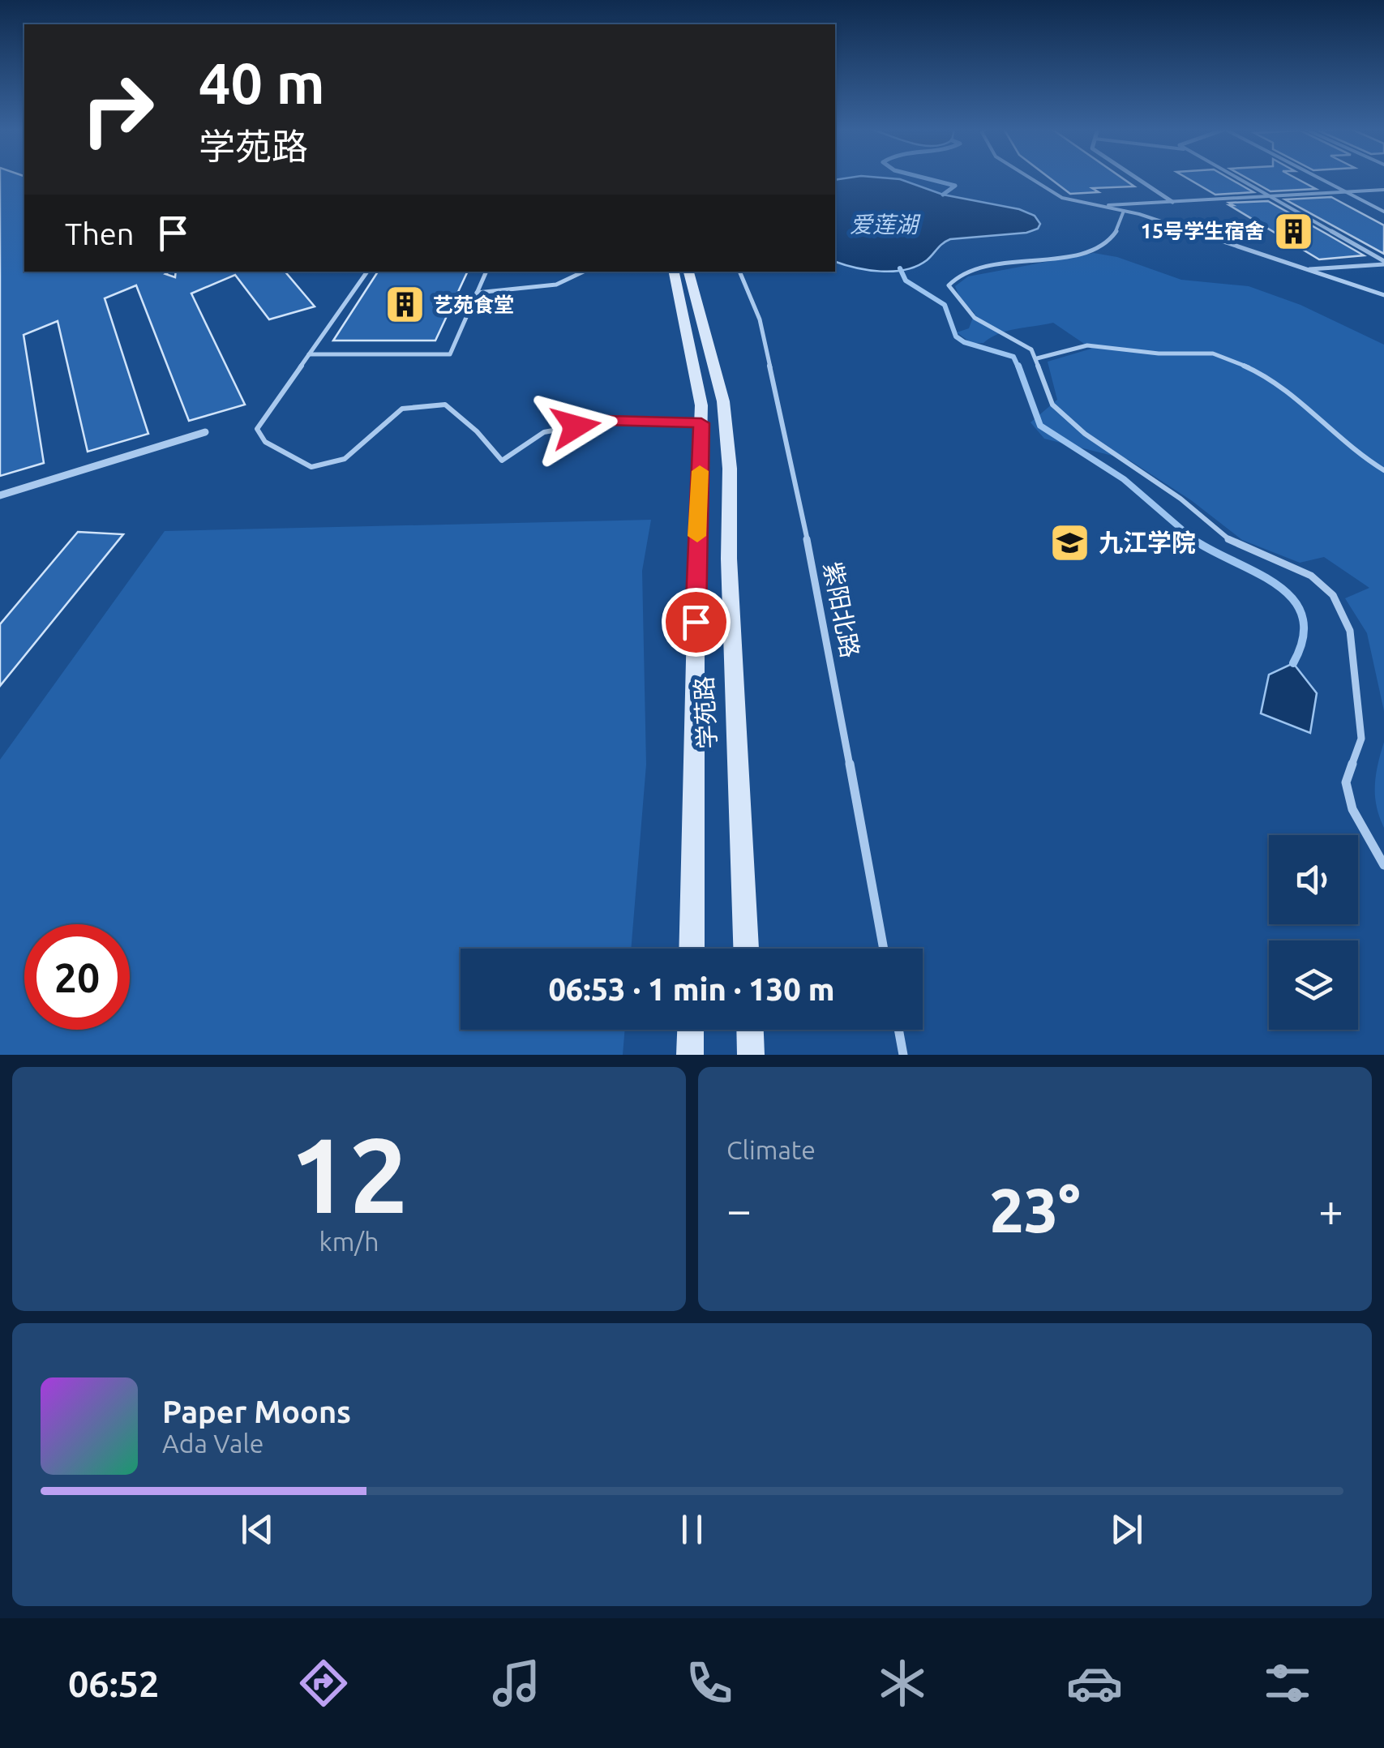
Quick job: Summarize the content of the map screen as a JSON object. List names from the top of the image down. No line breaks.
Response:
{"streets":{"street":["学苑路"],"lane":["紫阳北路"]},"water":["爱莲湖"],"places":{"building":["15号学生宿舍","艺苑食堂"],"school or university":["九江学院"]},"page":{"turn":["40 m","学苑路"],"then":"Then","limit":"20","trip":"06:53 · 1 min · 130 m","tile":[["12","km/h"],"Climate"],"heat":["−","23°","+"],"song":["Paper Moons","Ada Vale"],"tabs":"06:52"}}
